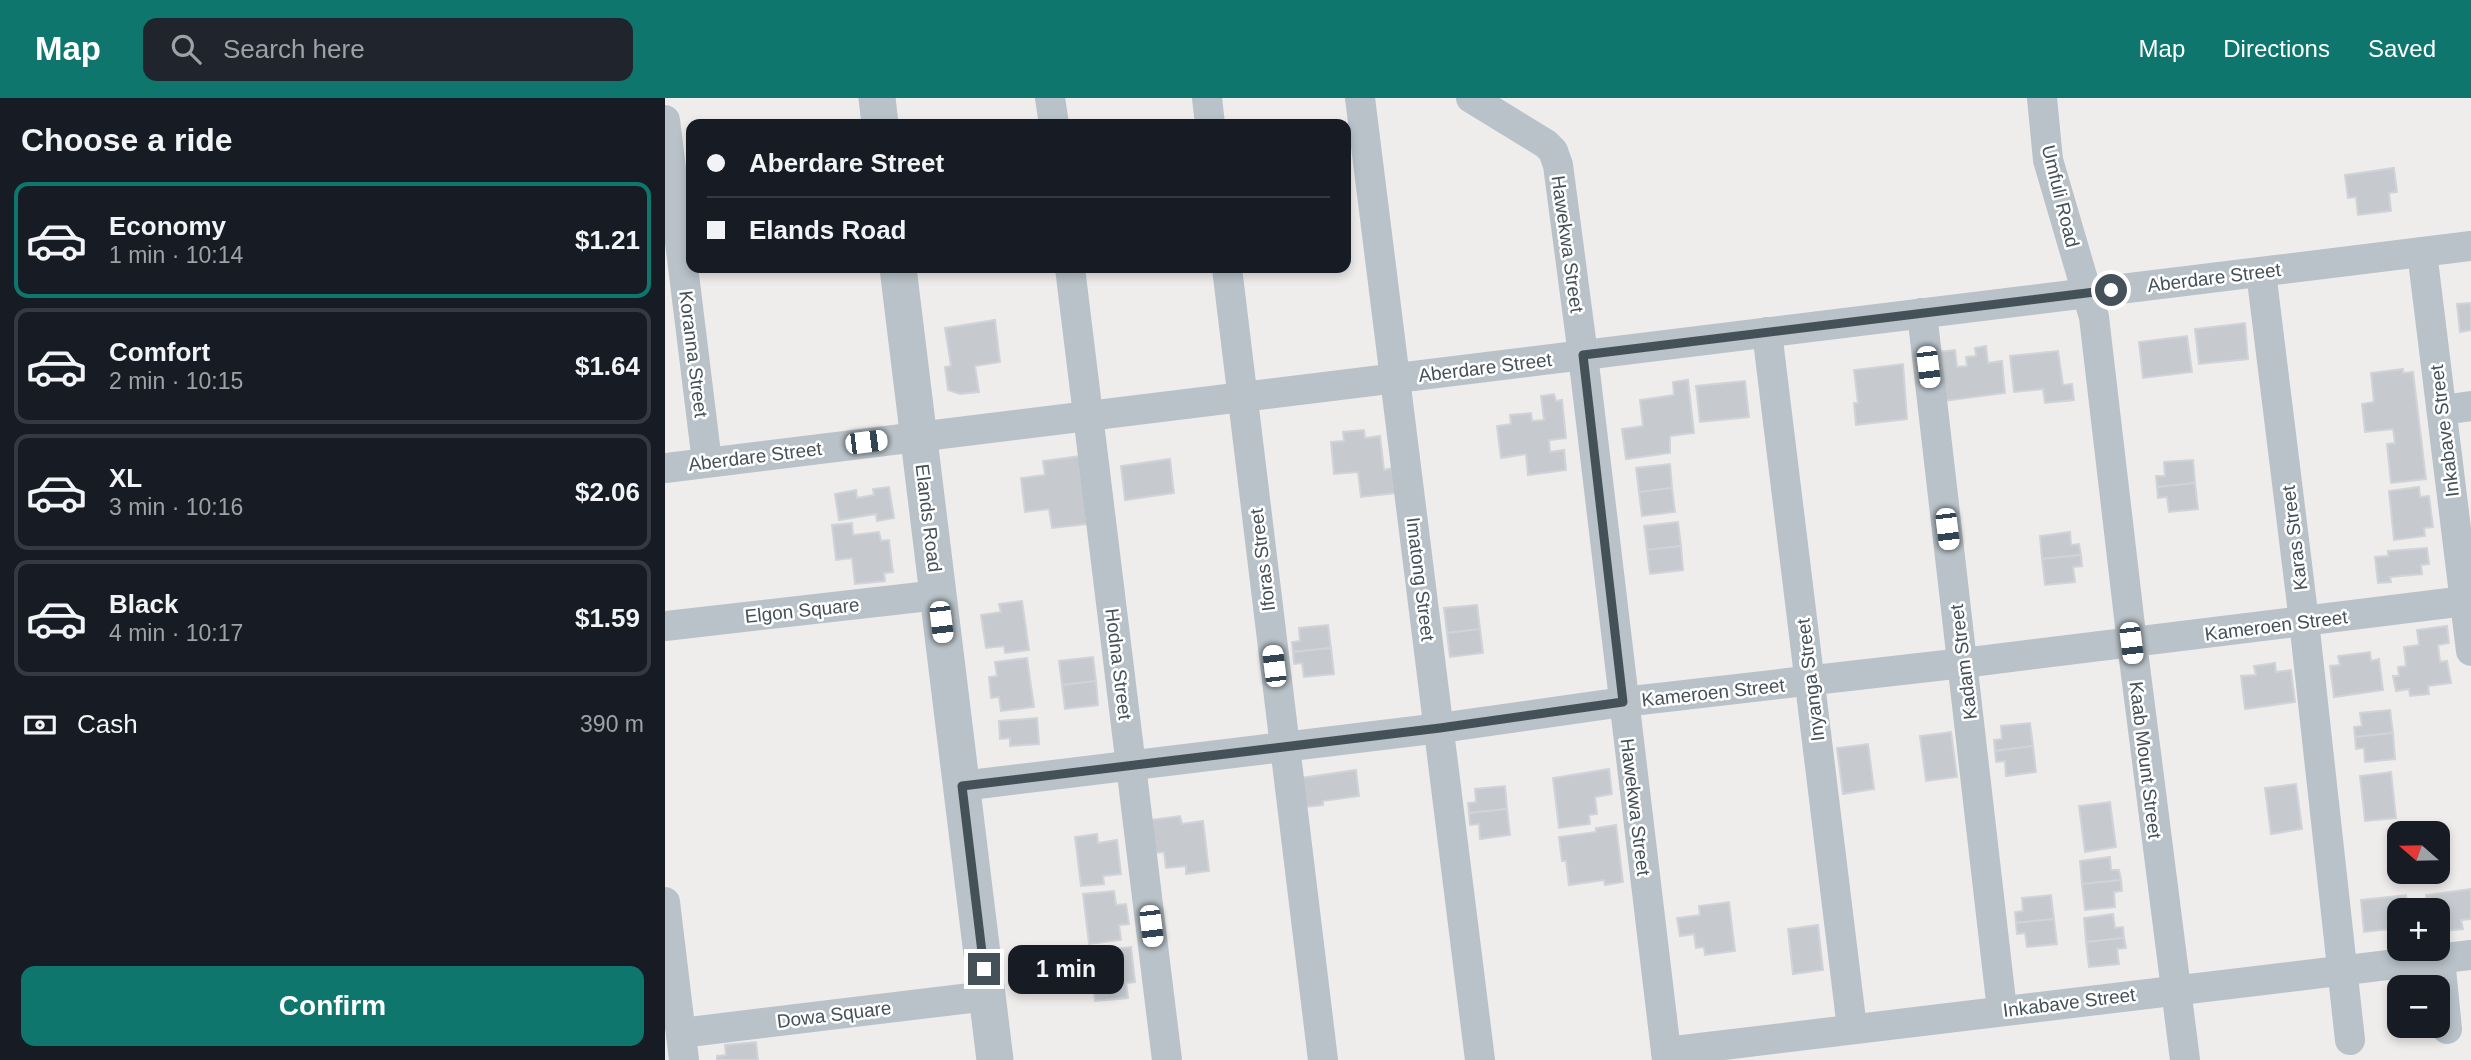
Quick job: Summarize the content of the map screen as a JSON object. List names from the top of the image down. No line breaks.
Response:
{"streets":{"street":["Umfuli Road","Hawekwa Street","Aberdare Street","Koranna Street","Inkabave Street","Elands Road","Karas Street","Iforas Street","Imatong Street","Elgon Square","Kameroen Street","Kadam Street","Hodna Street","Inyanga Street","Kaab Mount Street","Dowa Square"]},"crossings":[["Umfuli Road","Aberdare Street"],["Umfuli Road","Kaab Mount Street"],["Hawekwa Street","Aberdare Street"],["Hawekwa Street","Inkabave Street"],["Hawekwa Street","Kameroen Street"],["Aberdare Street","Koranna Street"],["Aberdare Street","Inkabave Street"],["Aberdare Street","Elands Road"],["Aberdare Street","Karas Street"],["Aberdare Street","Iforas Street"],["Aberdare Street","Imatong Street"],["Aberdare Street","Kadam Street"],["Aberdare Street","Hodna Street"],["Aberdare Street","Inyanga Street"],["Aberdare Street","Kaab Mount Street"],["Inkabave Street","Karas Street"],["Inkabave Street","Kameroen Street"],["Inkabave Street","Kadam Street"],["Inkabave Street","Inyanga Street"],["Inkabave Street","Kaab Mount Street"],["Elands Road","Elgon Square"],["Elands Road","Kameroen Street"],["Elands Road","Dowa Square"],["Karas Street","Kameroen Street"],["Iforas Street","Kameroen Street"],["Imatong Street","Kameroen Street"],["Kameroen Street","Kadam Street"],["Kameroen Street","Hodna Street"],["Kameroen Street","Inyanga Street"],["Kameroen Street","Kaab Mount Street"]],"north":"left","page":{"header":"Map","search":"Search here","nav":["Map","Directions","Saved"],"heading":"Choose a ride","banner":["Aberdare Street","Elands Road"],"list":[{"name":"Economy","note":"1 min · 10:14","value":"$1.21"},{"name":"Comfort","note":"2 min · 10:15","value":"$1.64"},{"name":"XL","note":"3 min · 10:16","value":"$2.06"},{"name":"Black","note":"4 min · 10:17","value":"$1.59"}],"pay":["Cash","390 m"],"map_buttons":["+","−"],"bubble":"1 min","buttons":"Confirm"}}
